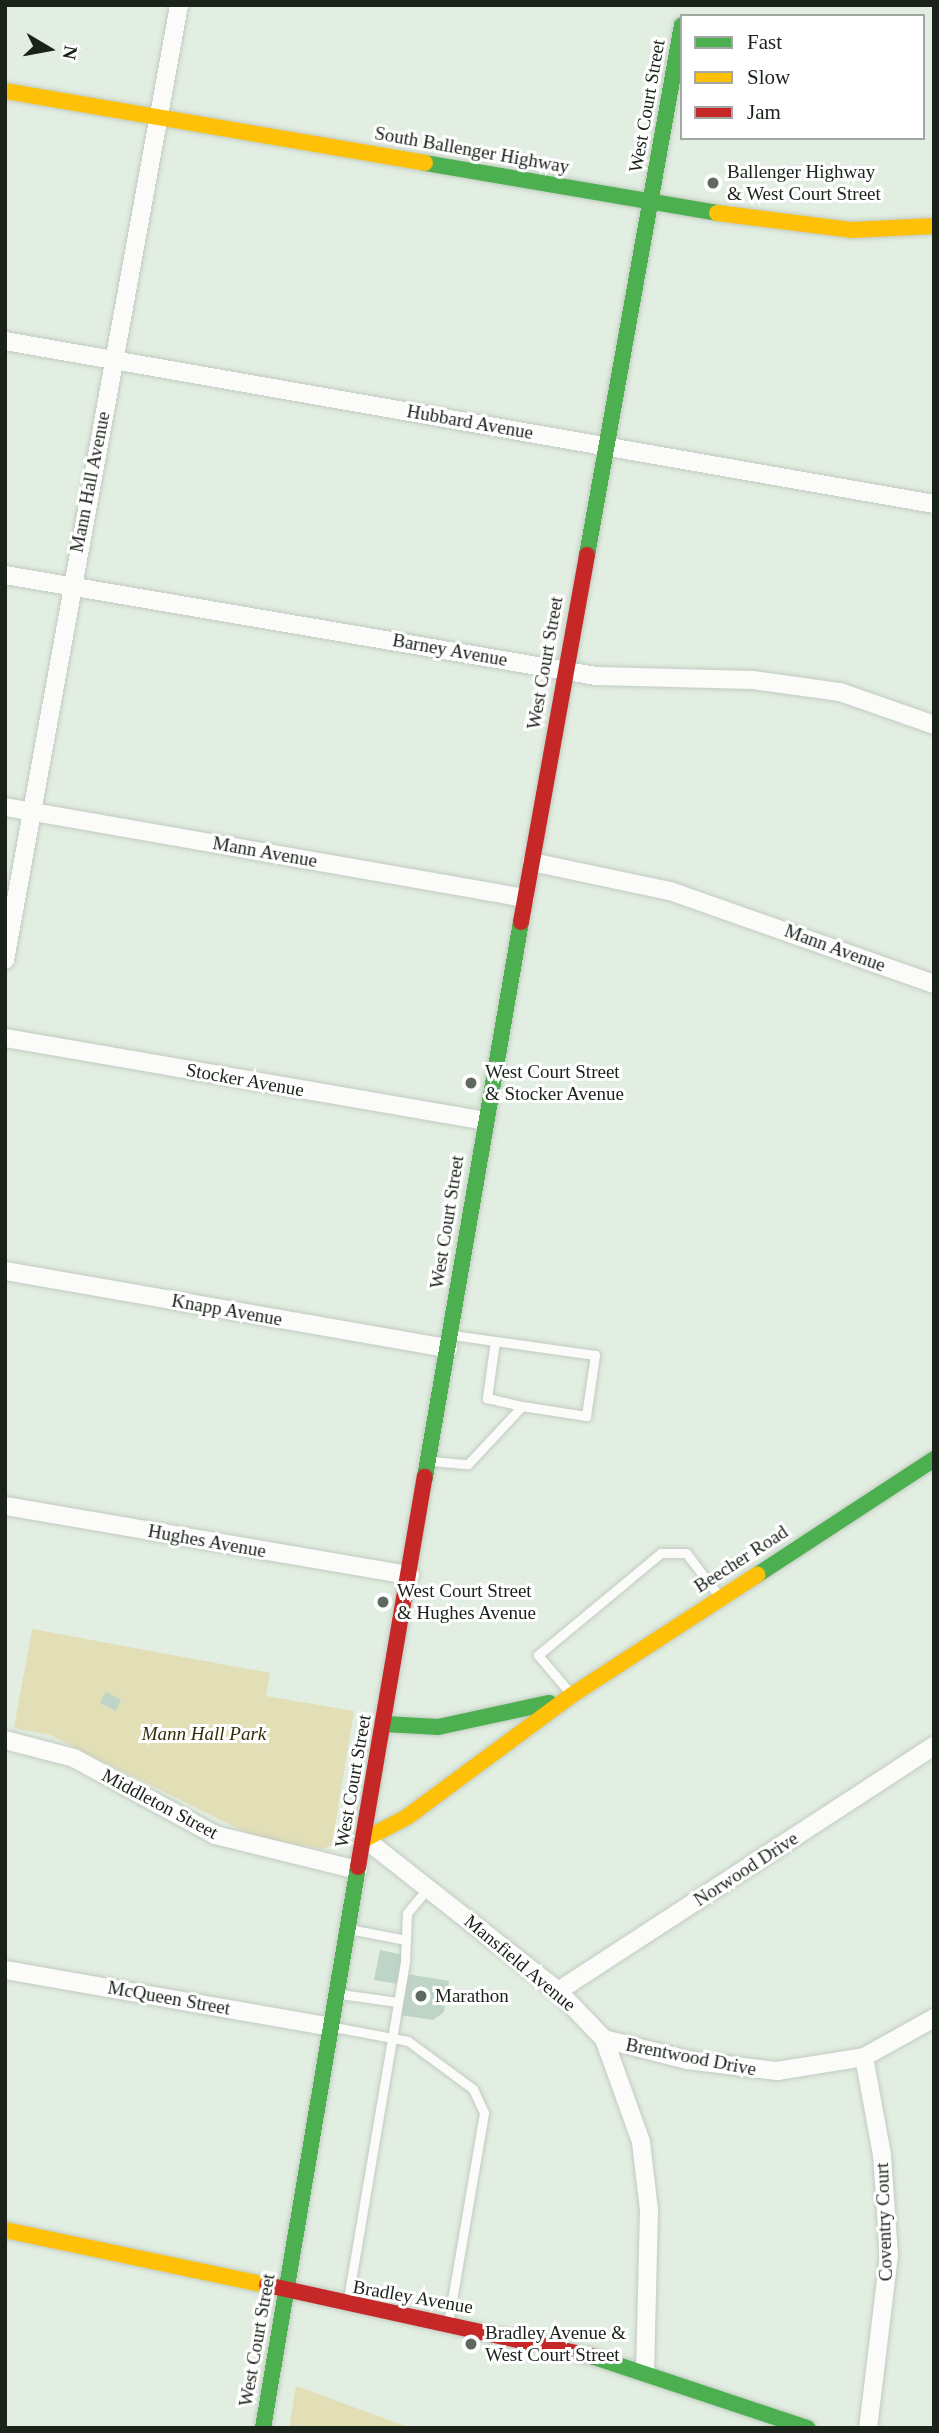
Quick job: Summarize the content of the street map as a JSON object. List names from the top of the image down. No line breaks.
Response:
{"streets":{"street":["West Court Street","South Ballenger Highway","Hubbard Avenue","Mann Hall Avenue","Barney Avenue","Mann Avenue","Stocker Avenue","Knapp Avenue","Hughes Avenue","Beecher Road","Middleton Street","Norwood Drive","Mansfield Avenue","McQueen Street","Brentwood Drive","Coventry Court","Bradley Avenue"]},"crossings":[["West Court Street","South Ballenger Highway"],["West Court Street","Hubbard Avenue"],["West Court Street","Barney Avenue"],["West Court Street","Mann Avenue"],["West Court Street","Stocker Avenue"],["West Court Street","Knapp Avenue"],["West Court Street","Hughes Avenue"],["West Court Street","Beecher Road"],["West Court Street","Middleton Street"],["West Court Street","Mansfield Avenue"],["West Court Street","McQueen Street"],["West Court Street","Bradley Avenue"],["South Ballenger Highway","Mann Hall Avenue"],["Hubbard Avenue","Mann Hall Avenue"],["Mann Hall Avenue","Barney Avenue"],["Mann Hall Avenue","Mann Avenue"],["Beecher Road","Mansfield Avenue"],["Norwood Drive","Mansfield Avenue"],["Mansfield Avenue","Brentwood Drive"],["Mansfield Avenue","Bradley Avenue"],["Brentwood Drive","Coventry Court"]],"parks":["Mann Hall Park"],"places":["Ballenger Highway & West Court Street","West Court Street & Stocker Avenue","West Court Street & Hughes Avenue","Marathon","Bradley Avenue & West Court Street"],"legend":["Fast","Slow","Jam"],"north":"right"}
